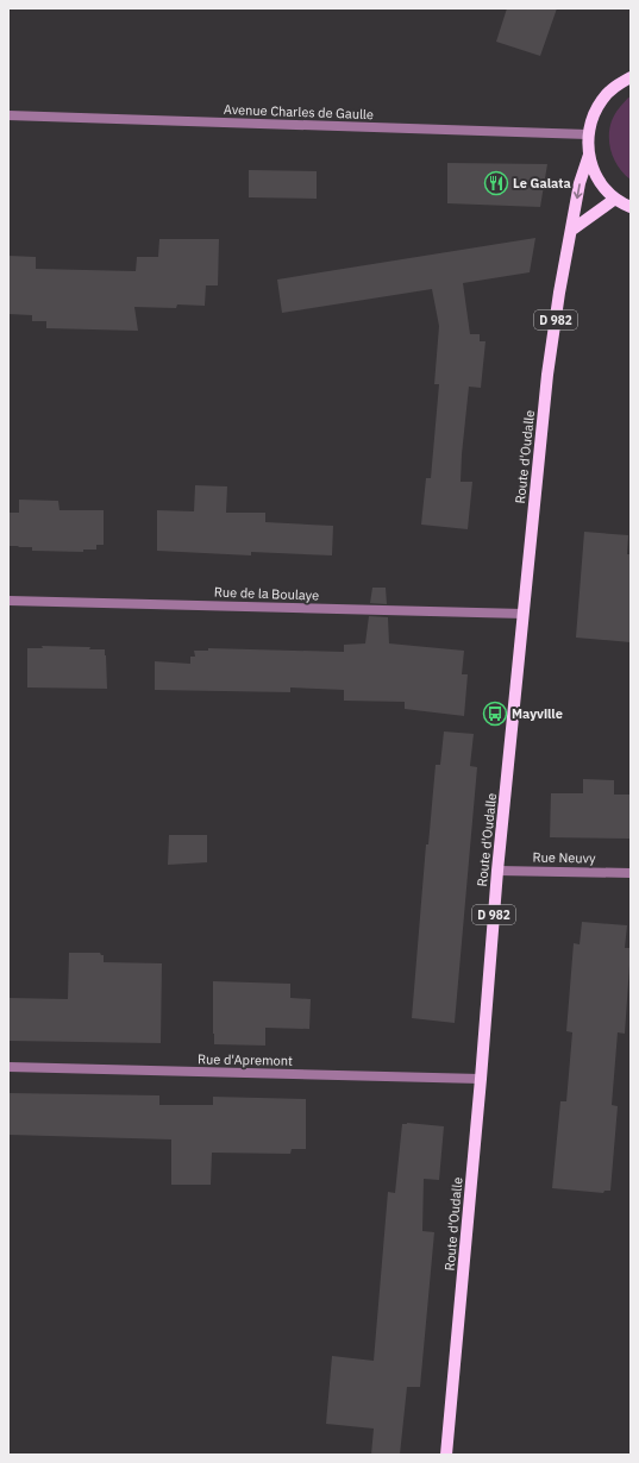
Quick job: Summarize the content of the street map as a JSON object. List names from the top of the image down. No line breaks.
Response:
{"streets":{"main road":["D 982","Route d'Oudalle"],"street":["Avenue Charles de Gaulle","Rue de la Boulaye","Rue Neuvy","Rue d'Apremont"]},"crossings":[["Route d'Oudalle","Rue de la Boulaye"],["Route d'Oudalle","Rue Neuvy"],["Route d'Oudalle","Rue d'Apremont"]],"places":{"restaurant":["Le Galata"],"bus stop":["Mayville"]}}
